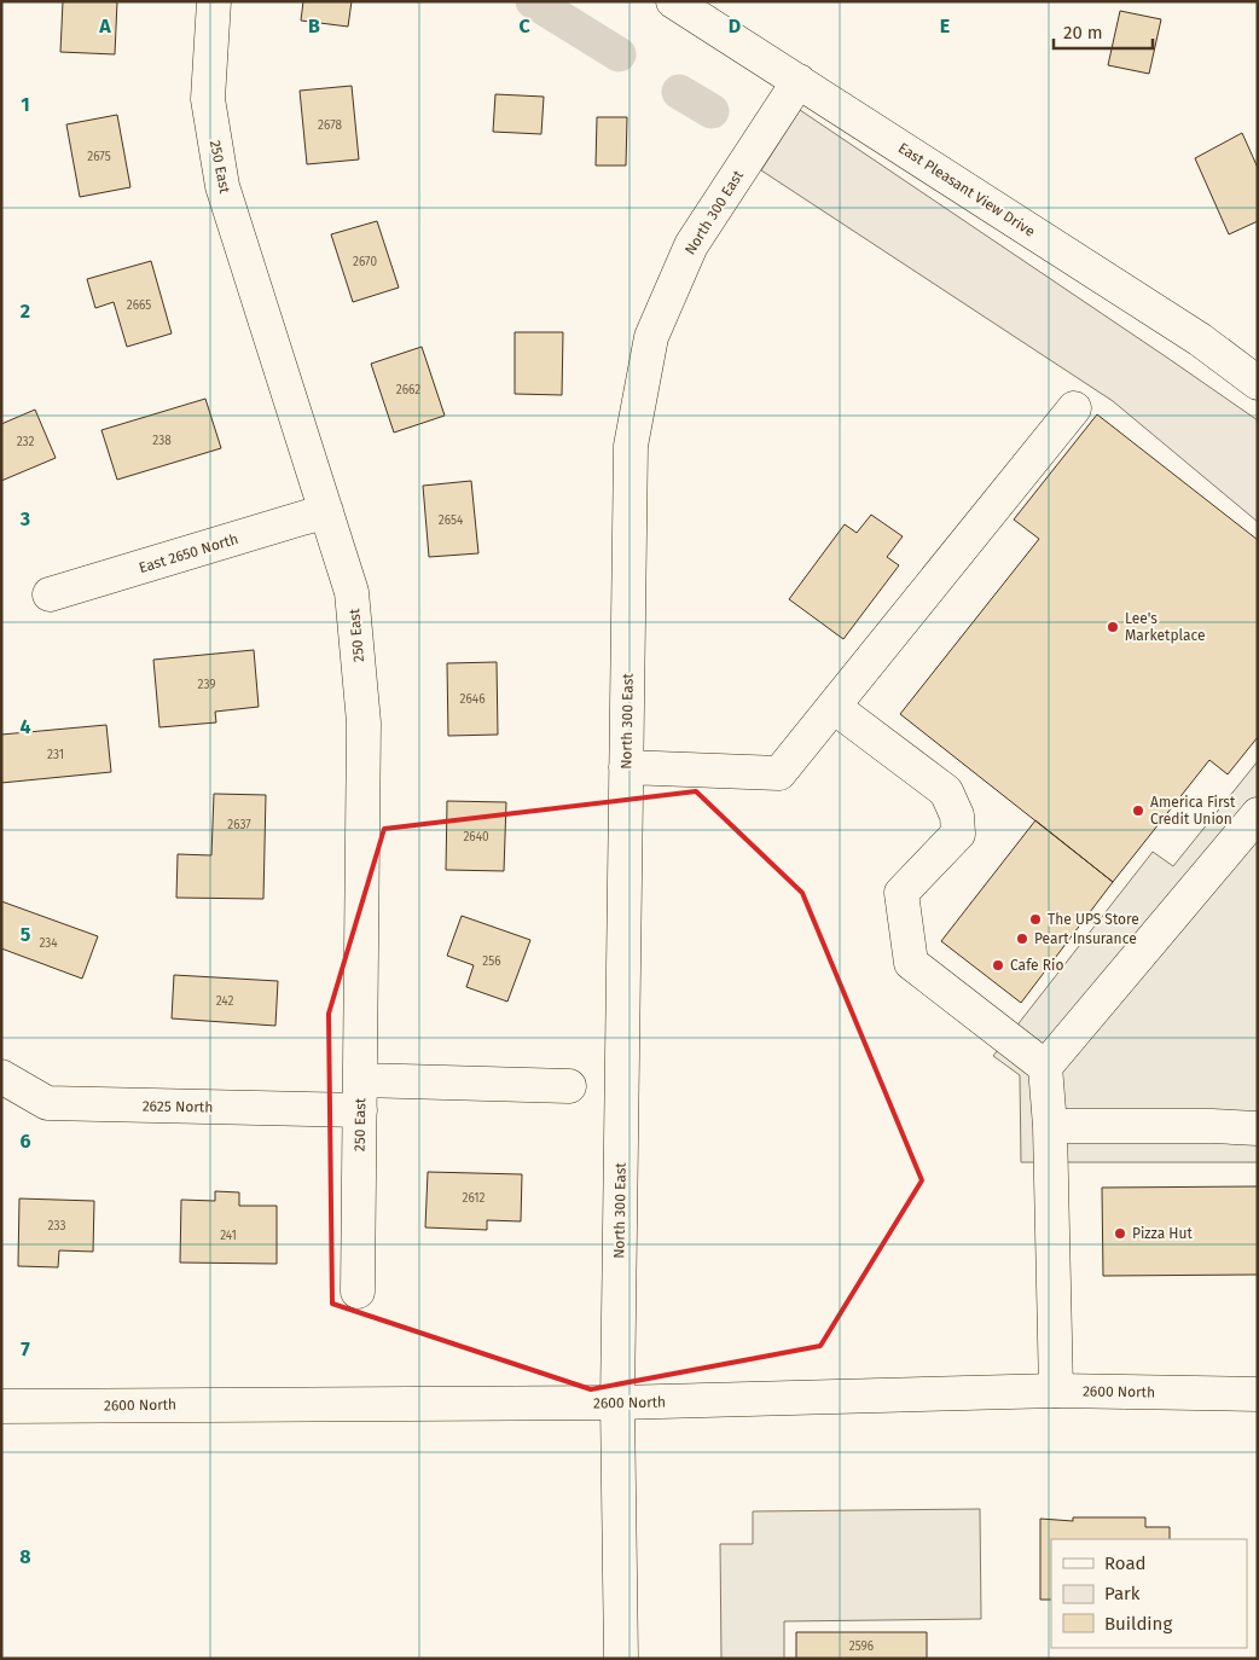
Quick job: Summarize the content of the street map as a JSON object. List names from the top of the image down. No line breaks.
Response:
{"streets":{"street":["250 East","East Pleasant View Drive","North 300 East","East 2650 North","2625 North","2600 North"]},"crossings":[["250 East","East 2650 North"],["250 East","2625 North"],["East Pleasant View Drive","North 300 East"],["North 300 East","2600 North"]],"places":["Lee's Marketplace","America First Credit Union","The UPS Store","Peart Insurance","Cafe Rio","Pizza Hut"],"house_numbers":["2678","2675","2670","2665","2662","238","232","2654","239","2646","231","2637","2640","234","256","242","2612","233","241","2596"],"legend":["Road","Park","Building"],"scale_bar":"20 m","grid":{"columns":["A","B","C","D","E"],"rows":["1","2","3","4","5","6","7","8"]}}
